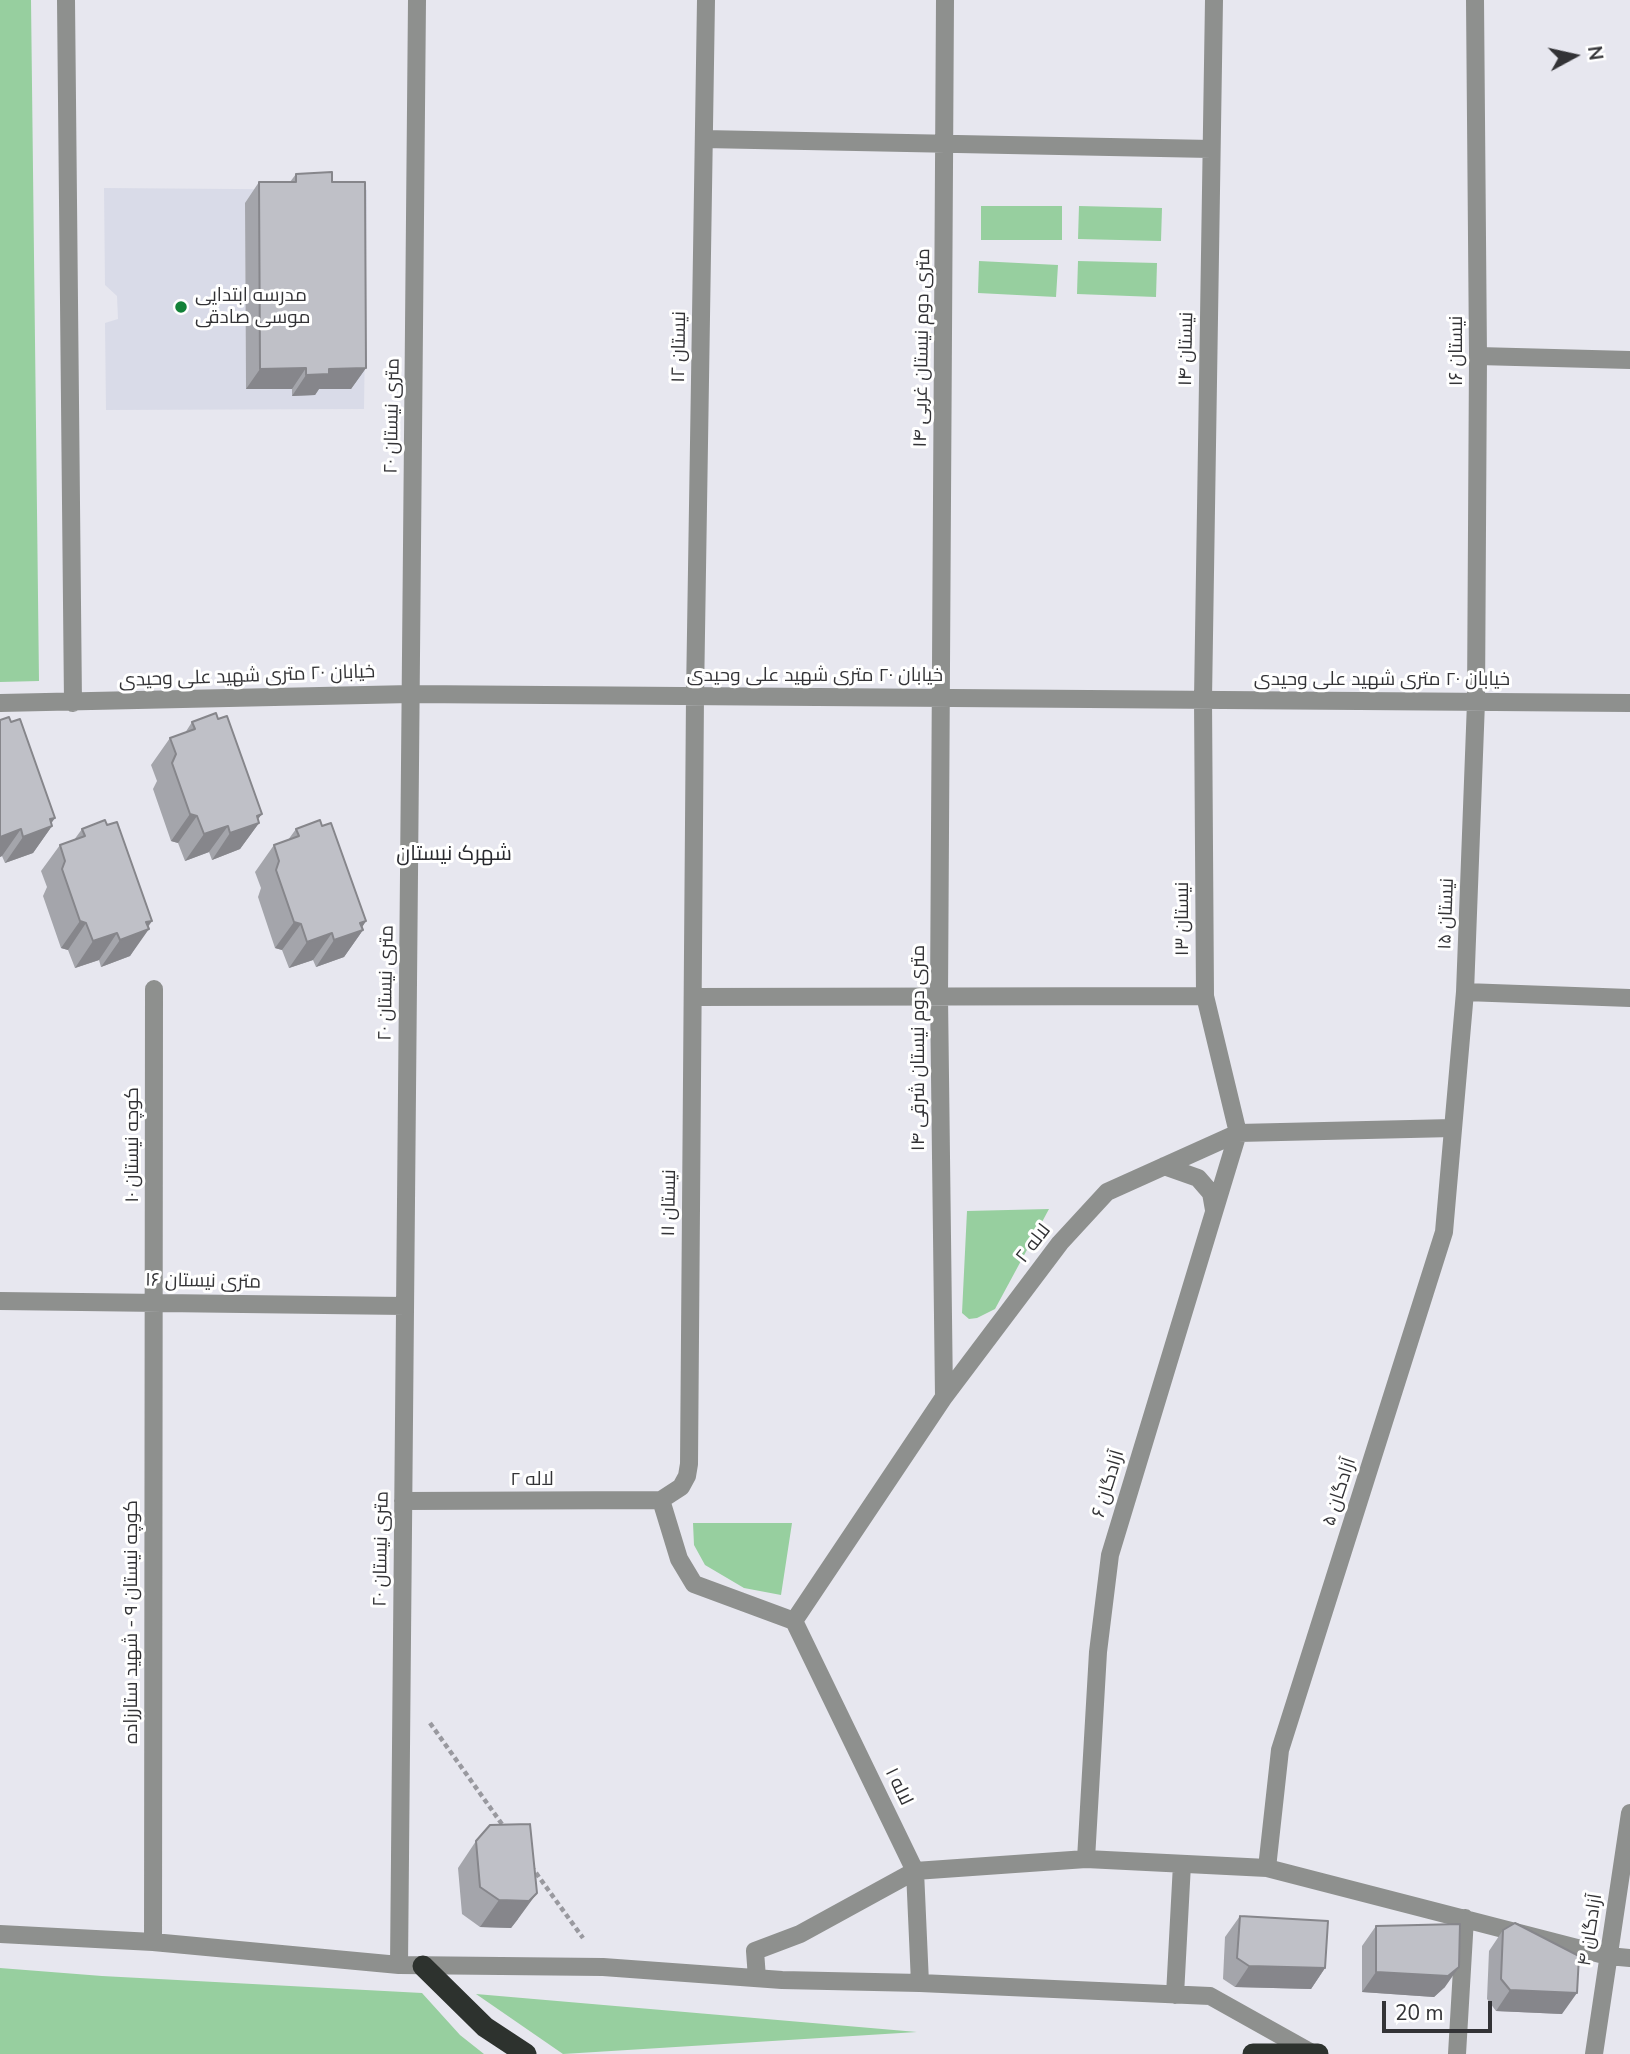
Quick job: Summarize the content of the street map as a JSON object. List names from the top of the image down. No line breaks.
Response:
{"streets":{"street":["نیستان ۱۲","۱۴ متری دوم نیستان غربی","نیستان ۱۴","نیستان ۱۶","۲۰ متری نیستان","خیابان ۲۰ متری شهید علی وحیدی","نیستان ۱۵","نیستان ۱۳","۱۴ متری دوم نیستان شرقی","کوچه نیستان ۱۰","نیستان ۱۱","لاله ۲","۱۶ متری نیستان","آزادگان ۶","آزادگان ۵","کوچه نیستان ۹ - شهید ستارزاده","لاله ۱","آزادگان ۴"]},"crossings":[["نیستان ۱۲","خیابان ۲۰ متری شهید علی وحیدی"],["نیستان ۱۲","نیستان ۱۱"],["۱۴ متری دوم نیستان غربی","خیابان ۲۰ متری شهید علی وحیدی"],["۱۴ متری دوم نیستان غربی","۱۴ متری دوم نیستان شرقی"],["نیستان ۱۴","خیابان ۲۰ متری شهید علی وحیدی"],["نیستان ۱۴","نیستان ۱۳"],["نیستان ۱۶","خیابان ۲۰ متری شهید علی وحیدی"],["نیستان ۱۶","نیستان ۱۵"],["۲۰ متری نیستان","خیابان ۲۰ متری شهید علی وحیدی"],["۲۰ متری نیستان","لاله ۲"],["۲۰ متری نیستان","۱۶ متری نیستان"],["خیابان ۲۰ متری شهید علی وحیدی","نیستان ۱۵"],["خیابان ۲۰ متری شهید علی وحیدی","نیستان ۱۳"],["خیابان ۲۰ متری شهید علی وحیدی","۱۴ متری دوم نیستان شرقی"],["خیابان ۲۰ متری شهید علی وحیدی","نیستان ۱۱"],["نیستان ۱۵","لاله ۲"],["نیستان ۱۵","آزادگان ۵"],["نیستان ۱۳","لاله ۲"],["نیستان ۱۳","آزادگان ۶"],["۱۴ متری دوم نیستان شرقی","لاله ۲"],["کوچه نیستان ۱۰","۱۶ متری نیستان"],["کوچه نیستان ۱۰","کوچه نیستان ۹ - شهید ستارزاده"],["نیستان ۱۱","لاله ۲"],["لاله ۲","آزادگان ۶"],["لاله ۲","آزادگان ۵"],["لاله ۲","لاله ۱"],["۱۶ متری نیستان","کوچه نیستان ۹ - شهید ستارزاده"]],"districts":["شهرک نیستان"],"places":["مدرسه ابتدایی موسی صادقی"],"scale_bar":"20 m","north":"right"}
